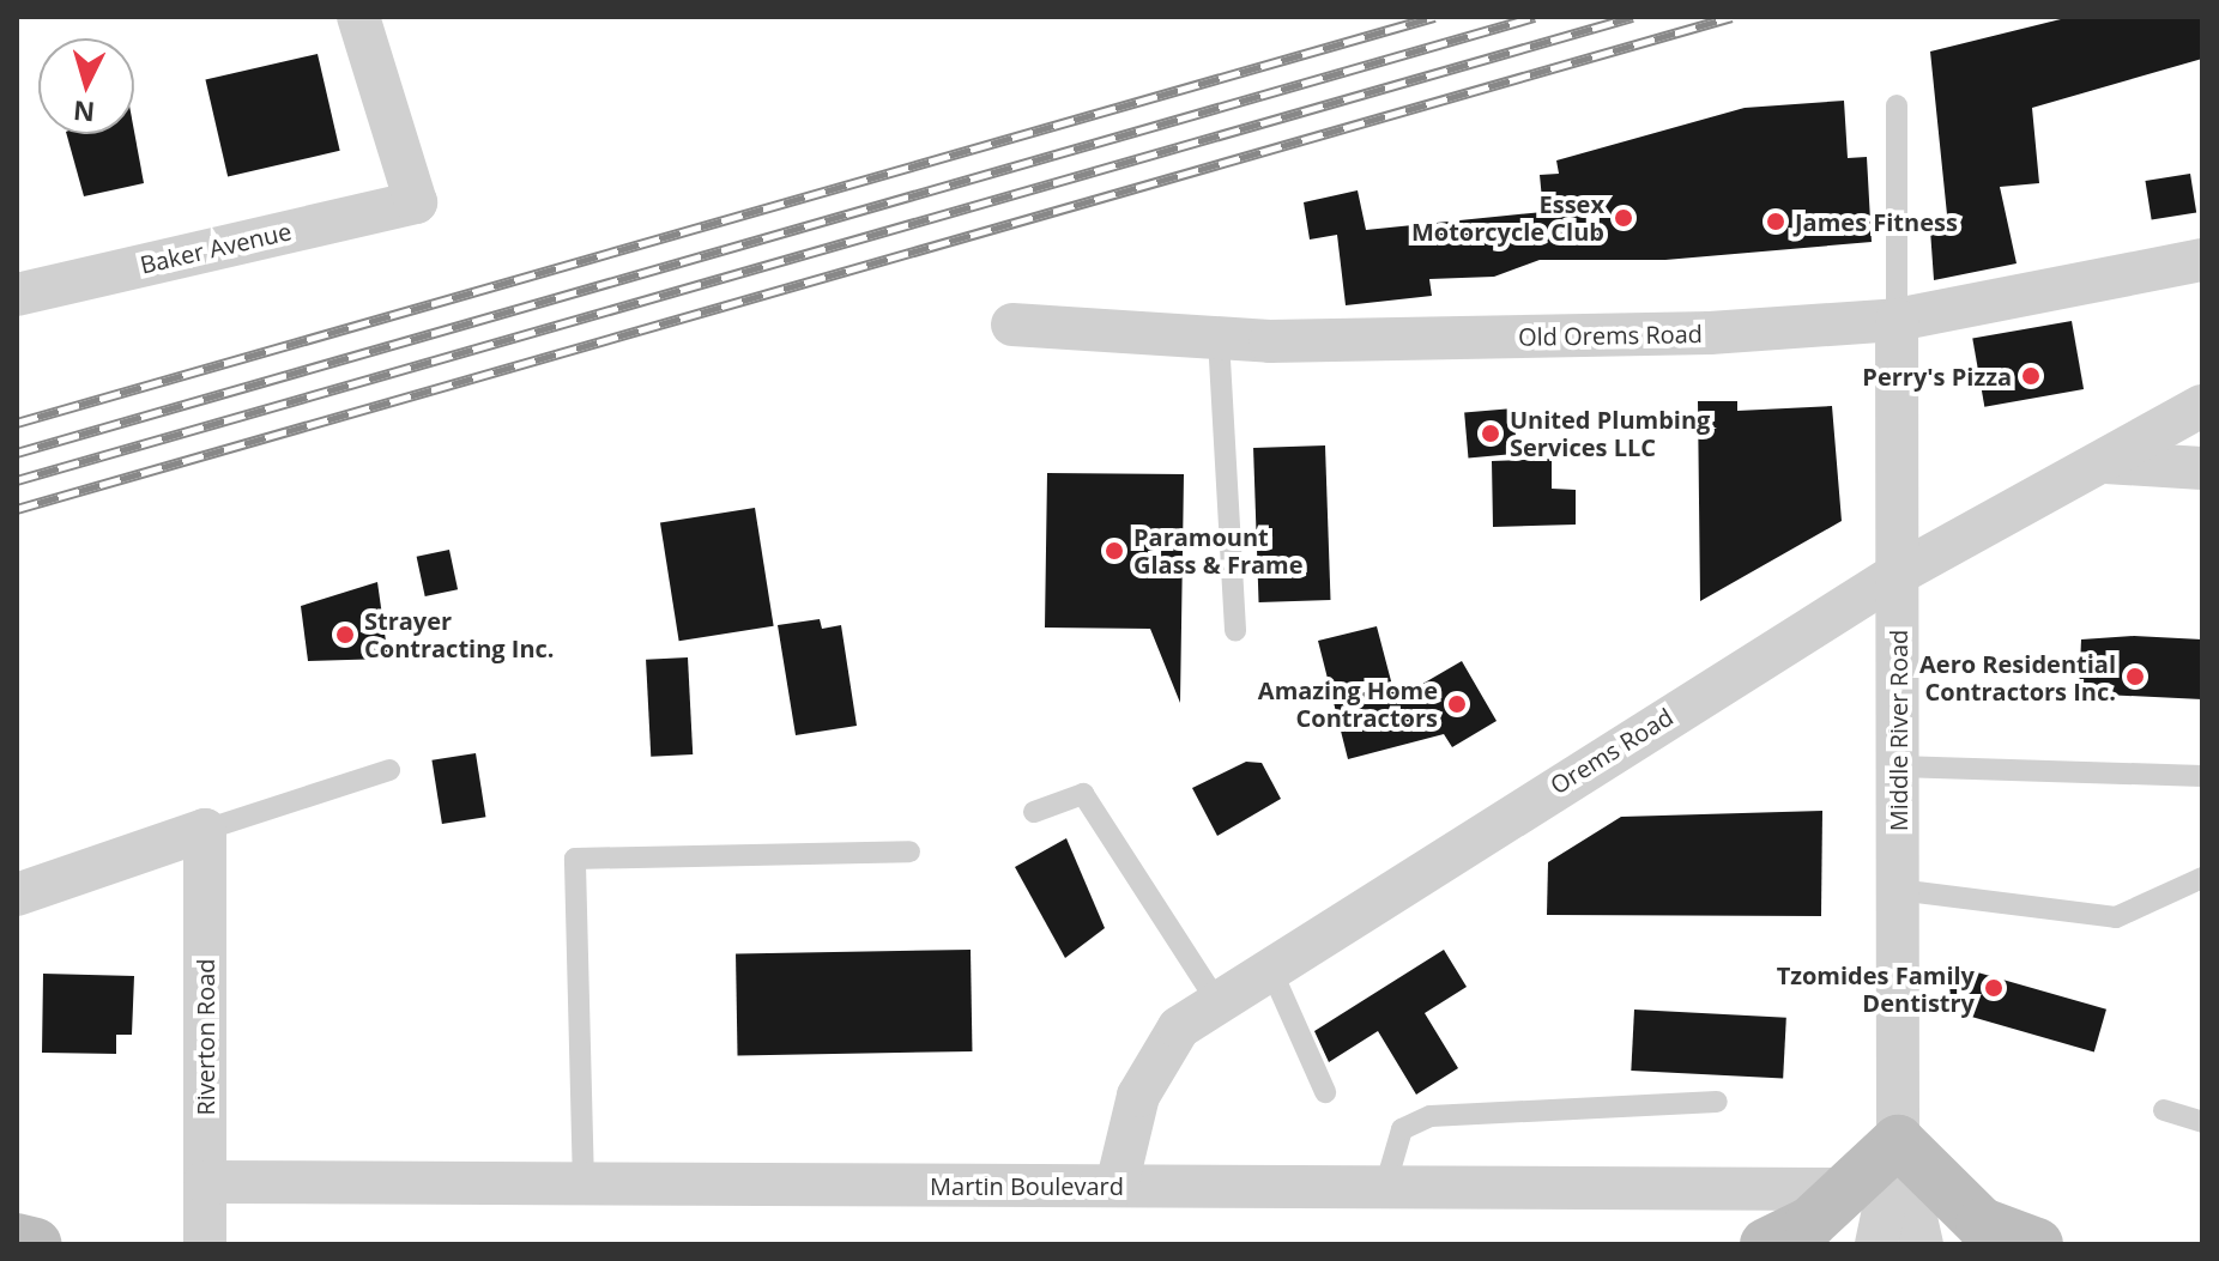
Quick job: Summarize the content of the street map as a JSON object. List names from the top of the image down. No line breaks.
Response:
{"streets":{"street":["Baker Avenue","Old Orems Road","Middle River Road","Orems Road","Riverton Road","Martin Boulevard"]},"crossings":[["Old Orems Road","Middle River Road"],["Middle River Road","Orems Road"],["Orems Road","Martin Boulevard"],["Riverton Road","Martin Boulevard"]],"places":["Essex Motorcycle Club","James Fitness","Perry's Pizza","United Plumbing Services LLC","Paramount Glass & Frame","Strayer Contracting Inc.","Aero Residential Contractors Inc.","Amazing Home Contractors","Tzomides Family Dentistry"],"north":"bottom"}
